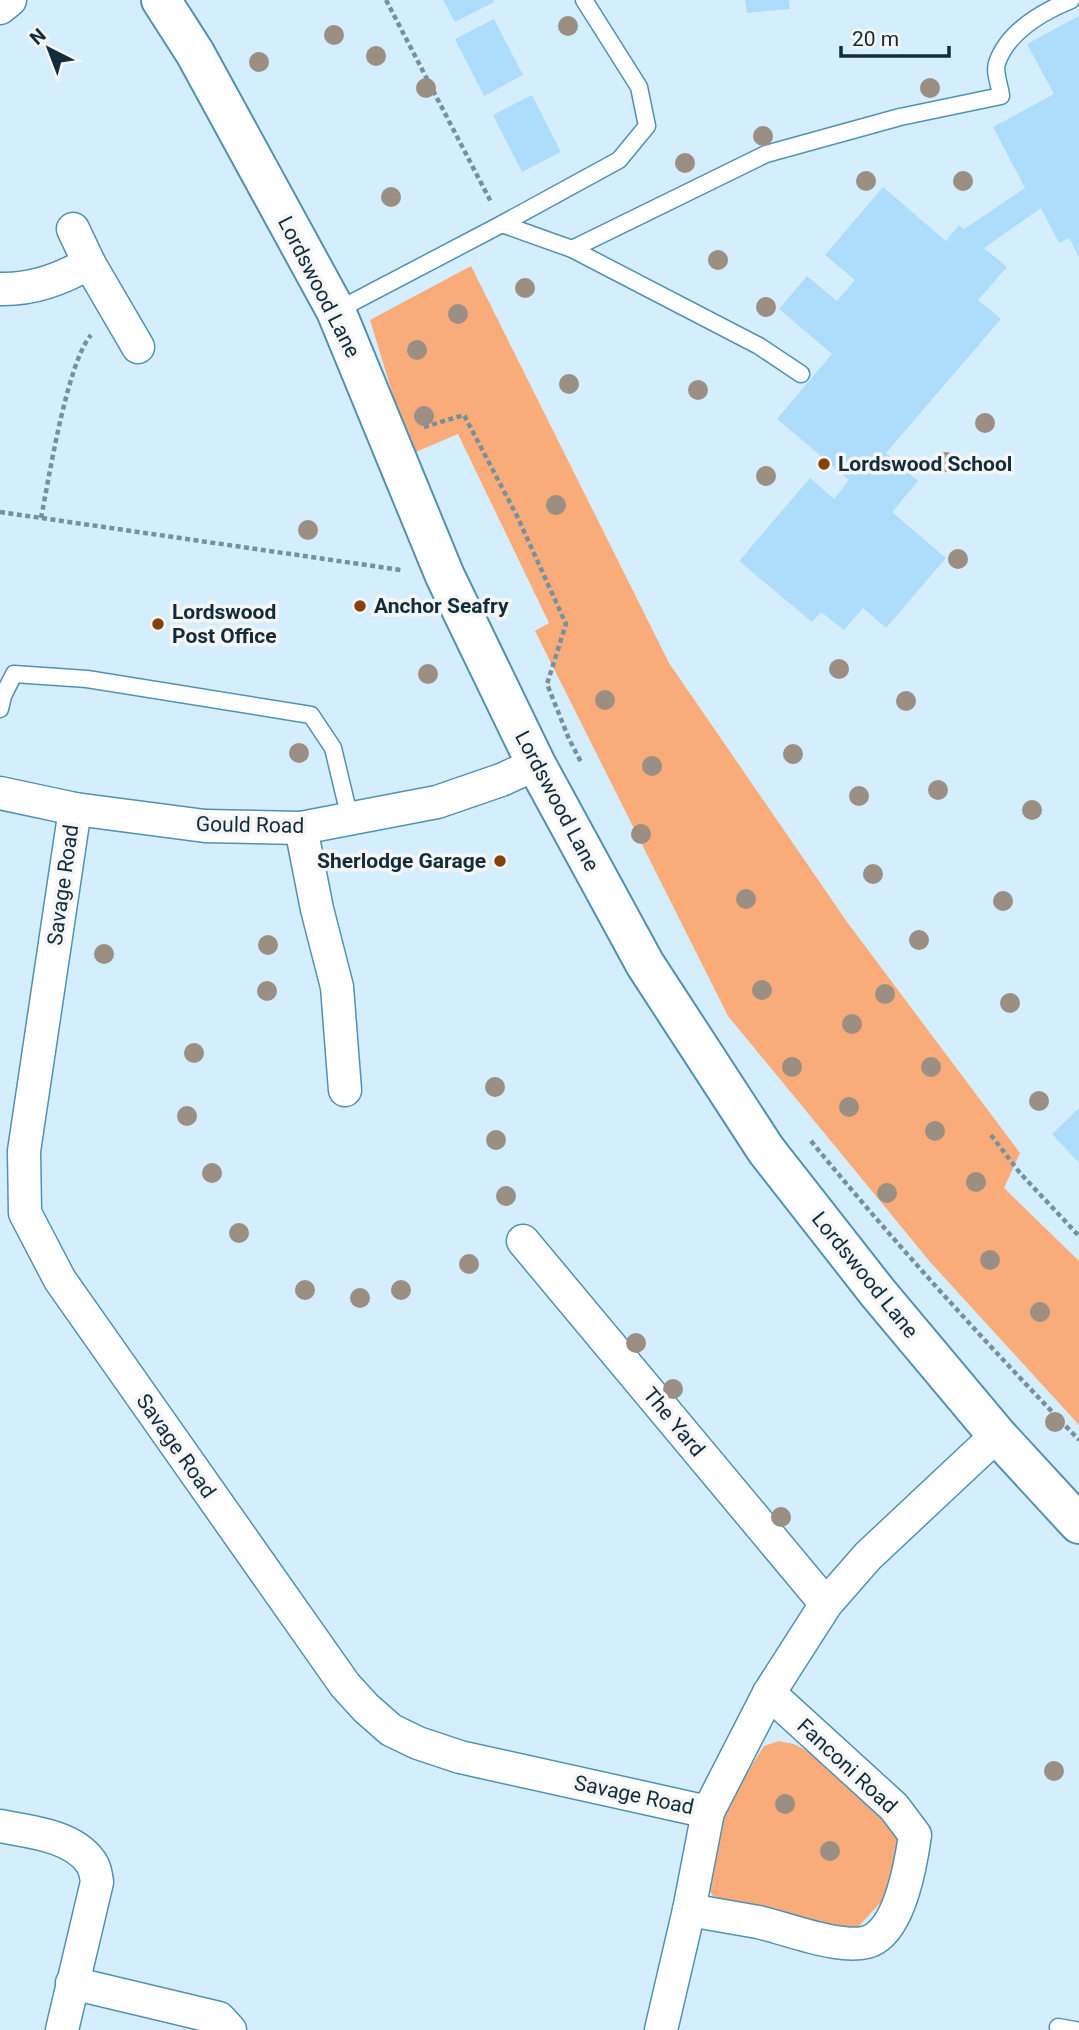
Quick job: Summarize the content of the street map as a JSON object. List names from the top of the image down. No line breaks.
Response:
{"streets":{"street":["Lordswood Lane","Gould Road","Savage Road","The Yard","Fanconi Road"]},"crossings":[["Lordswood Lane","Gould Road"],["Gould Road","Savage Road"]],"places":["Lordswood School","Anchor Seafry","Lordswood Post Office","Sherlodge Garage"],"scale_bar":"20 m","north":"top left"}
